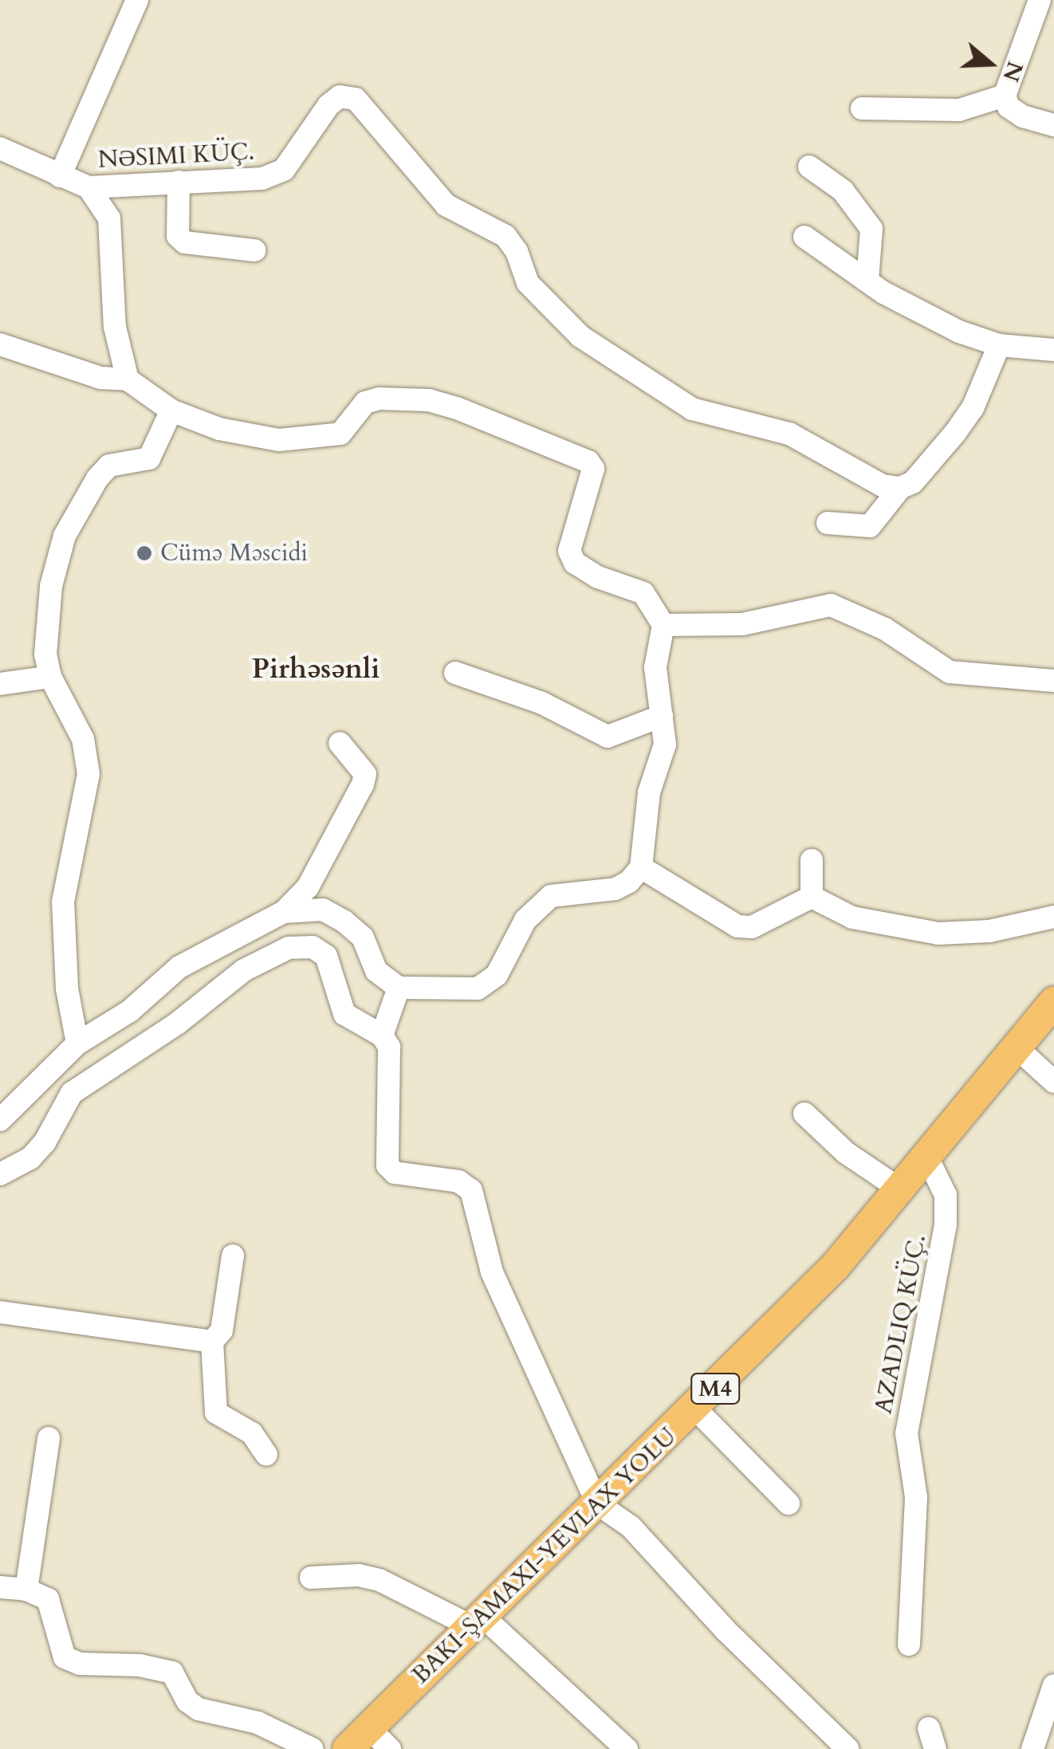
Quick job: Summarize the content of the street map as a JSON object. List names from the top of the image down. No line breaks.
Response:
{"streets":{"highway":["M4"],"street":["NƏSIMI KÜÇ."]},"districts":["Pirhəsənli"],"places":["Cümə Məscidi"],"north":"right"}
